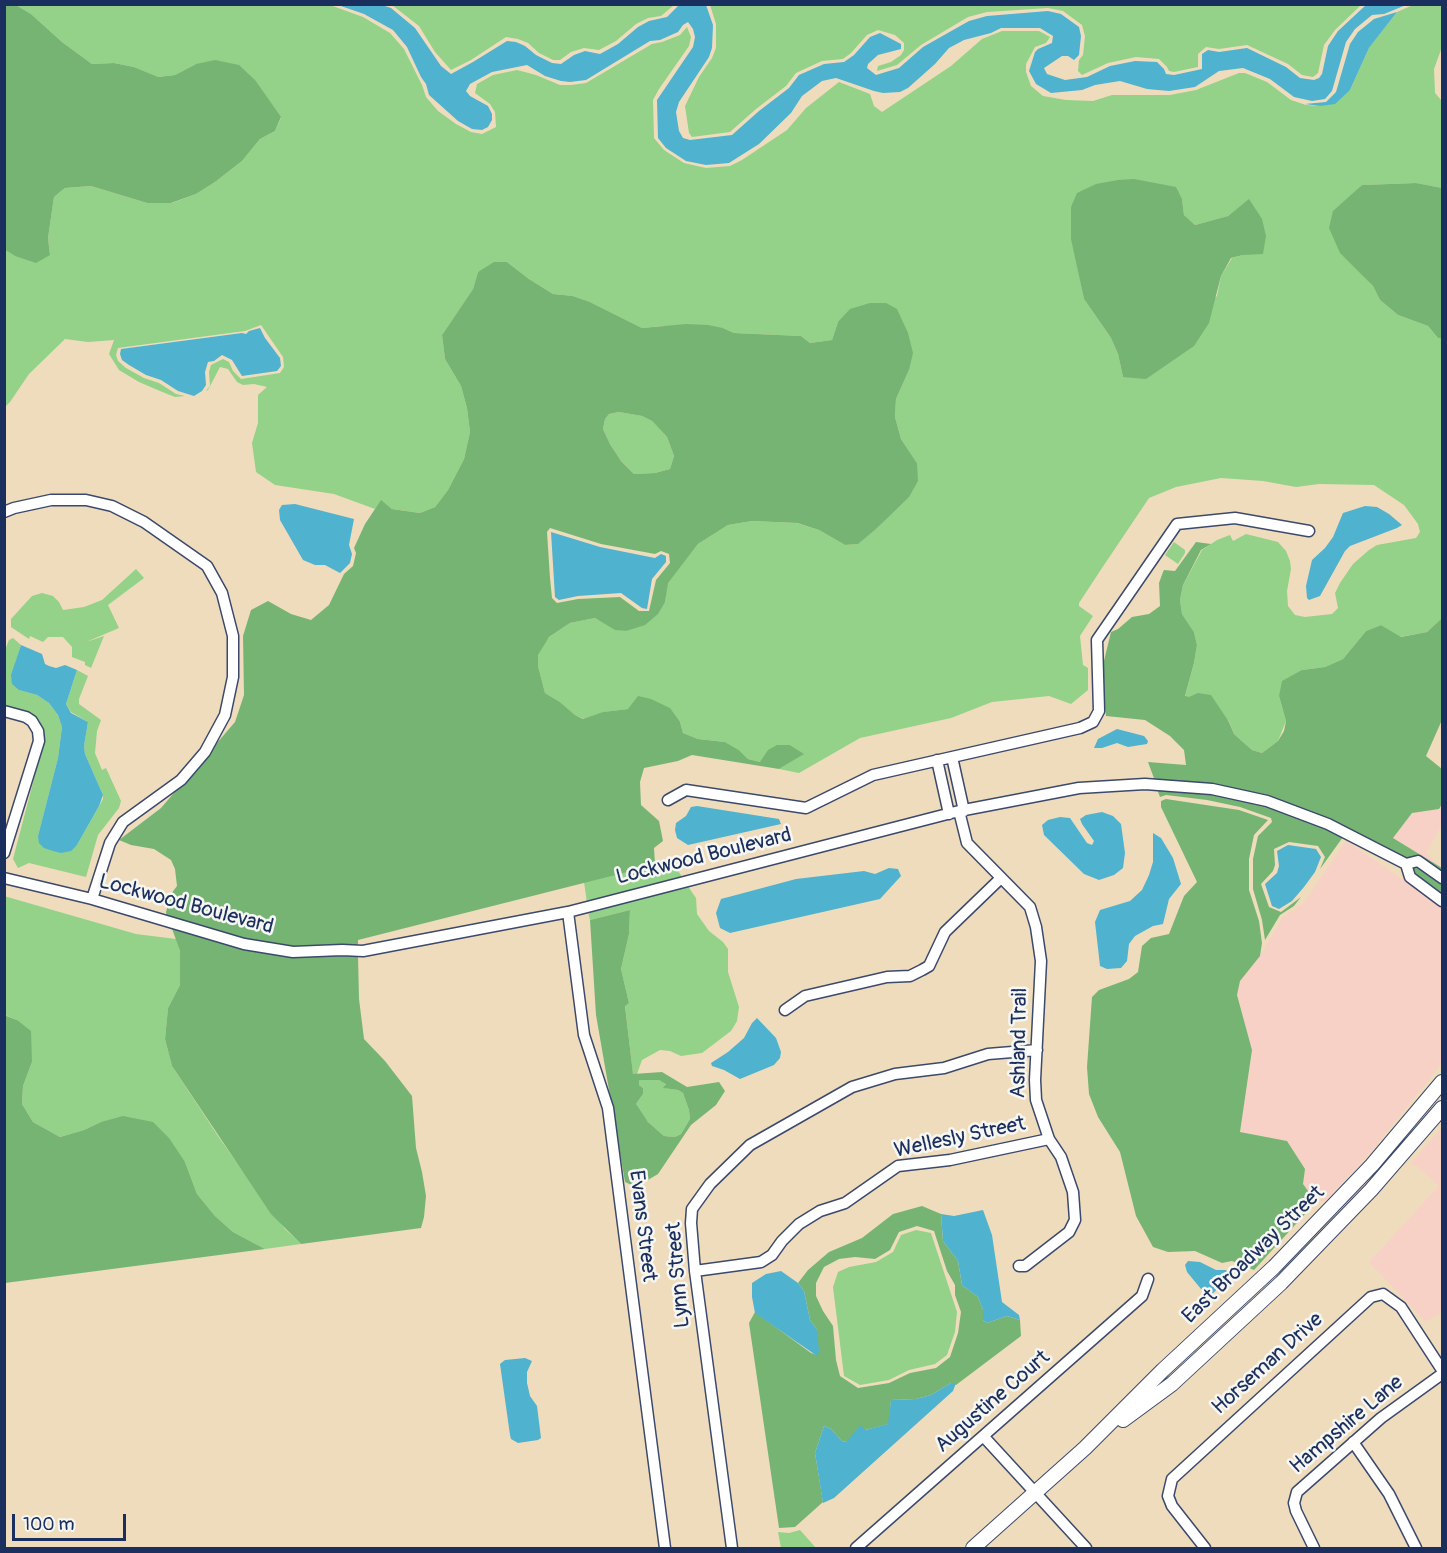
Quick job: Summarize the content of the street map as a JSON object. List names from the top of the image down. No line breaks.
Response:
{"streets":{"main road":["East Broadway Street"],"street":["Lockwood Boulevard","Ashland Trail","Wellesly Street","Evans Street","Lynn Street","Horseman Drive","Augustine Court","Hampshire Lane"]},"crossings":[["Lockwood Boulevard","Ashland Trail"],["Lockwood Boulevard","Evans Street"],["Ashland Trail","Wellesly Street"],["Ashland Trail","Lynn Street"],["Wellesly Street","Lynn Street"],["Horseman Drive","Hampshire Lane"]],"scale_bar":"100 m"}
